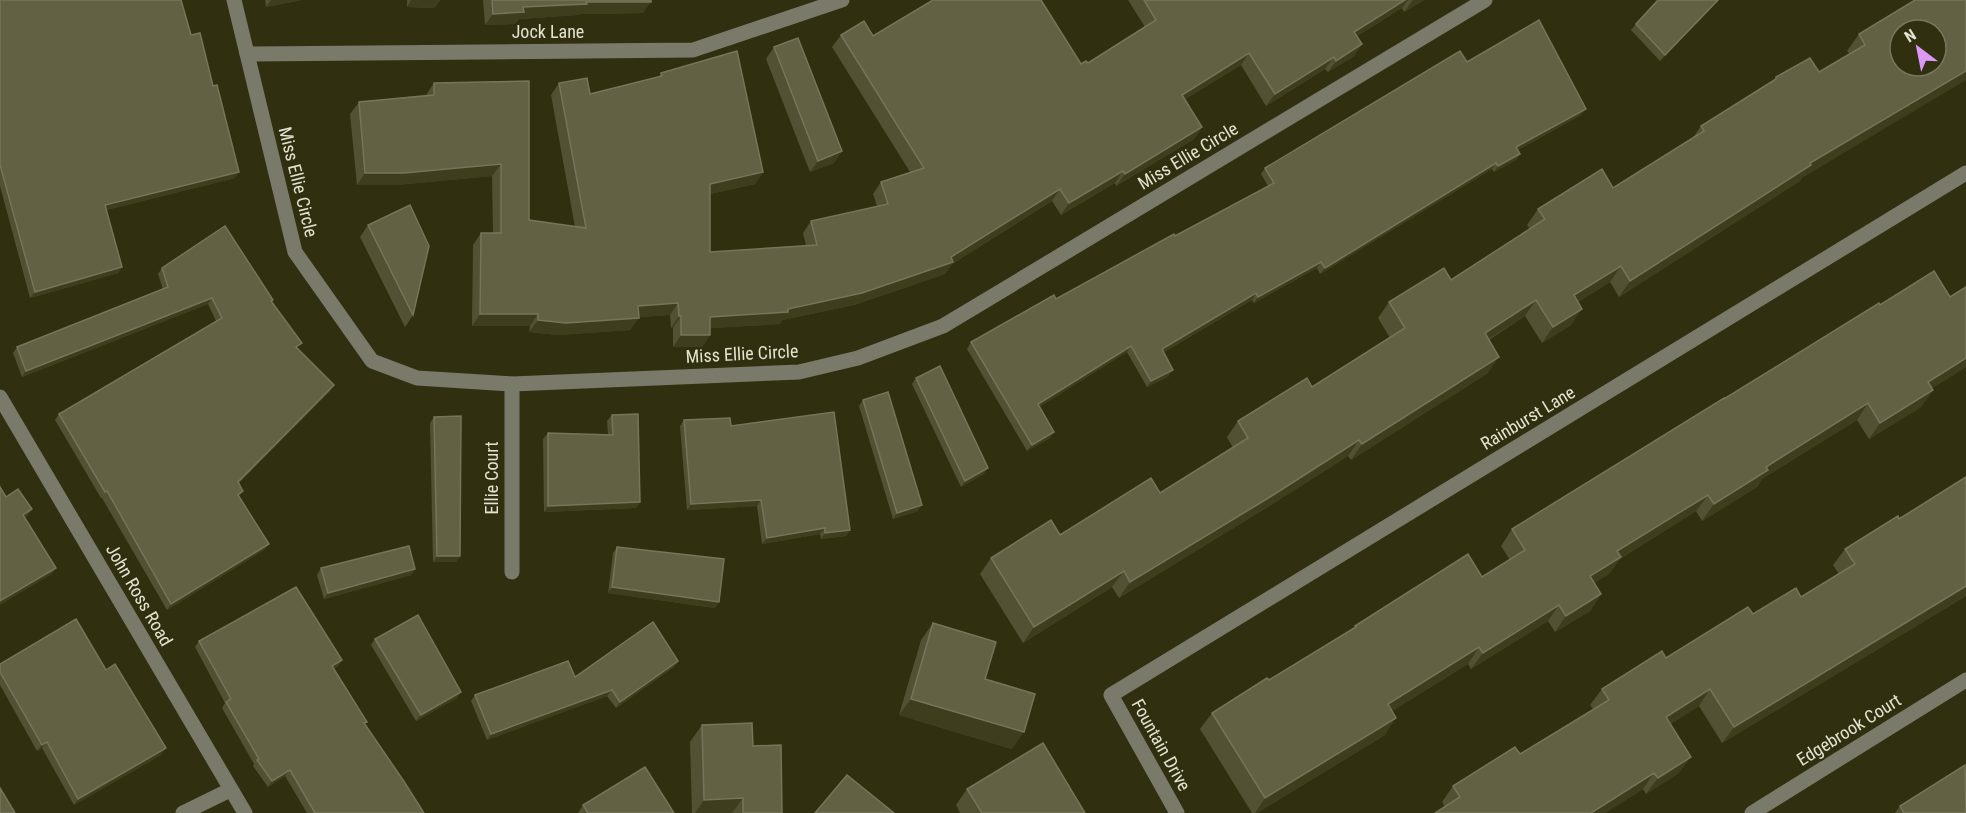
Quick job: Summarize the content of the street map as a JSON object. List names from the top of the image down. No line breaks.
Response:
{"streets":{"street":["Jock Lane","Miss Ellie Circle","Rainburst Lane","Ellie Court","John Ross Road","Edgebrook Court","Fountain Drive"]},"crossings":[["Jock Lane","Miss Ellie Circle"],["Miss Ellie Circle","Ellie Court"],["Rainburst Lane","Fountain Drive"]],"north":"top left"}
